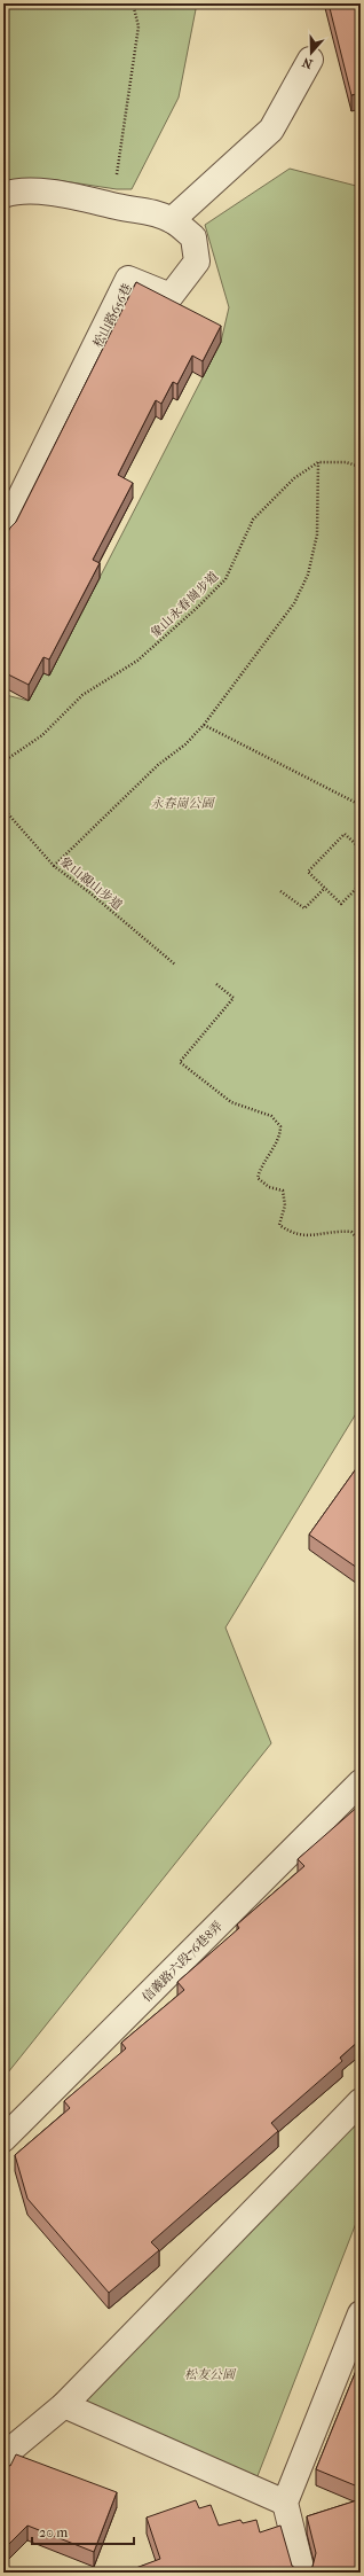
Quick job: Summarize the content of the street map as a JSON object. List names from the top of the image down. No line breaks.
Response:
{"streets":{"street":["松山路656巷","信義路六段76巷8弄"],"path":["象山永春崗步道","象山親山步道"]},"parks":["永春崗公園","松友公園"],"scale_bar":"20 m","north":"bottom"}
